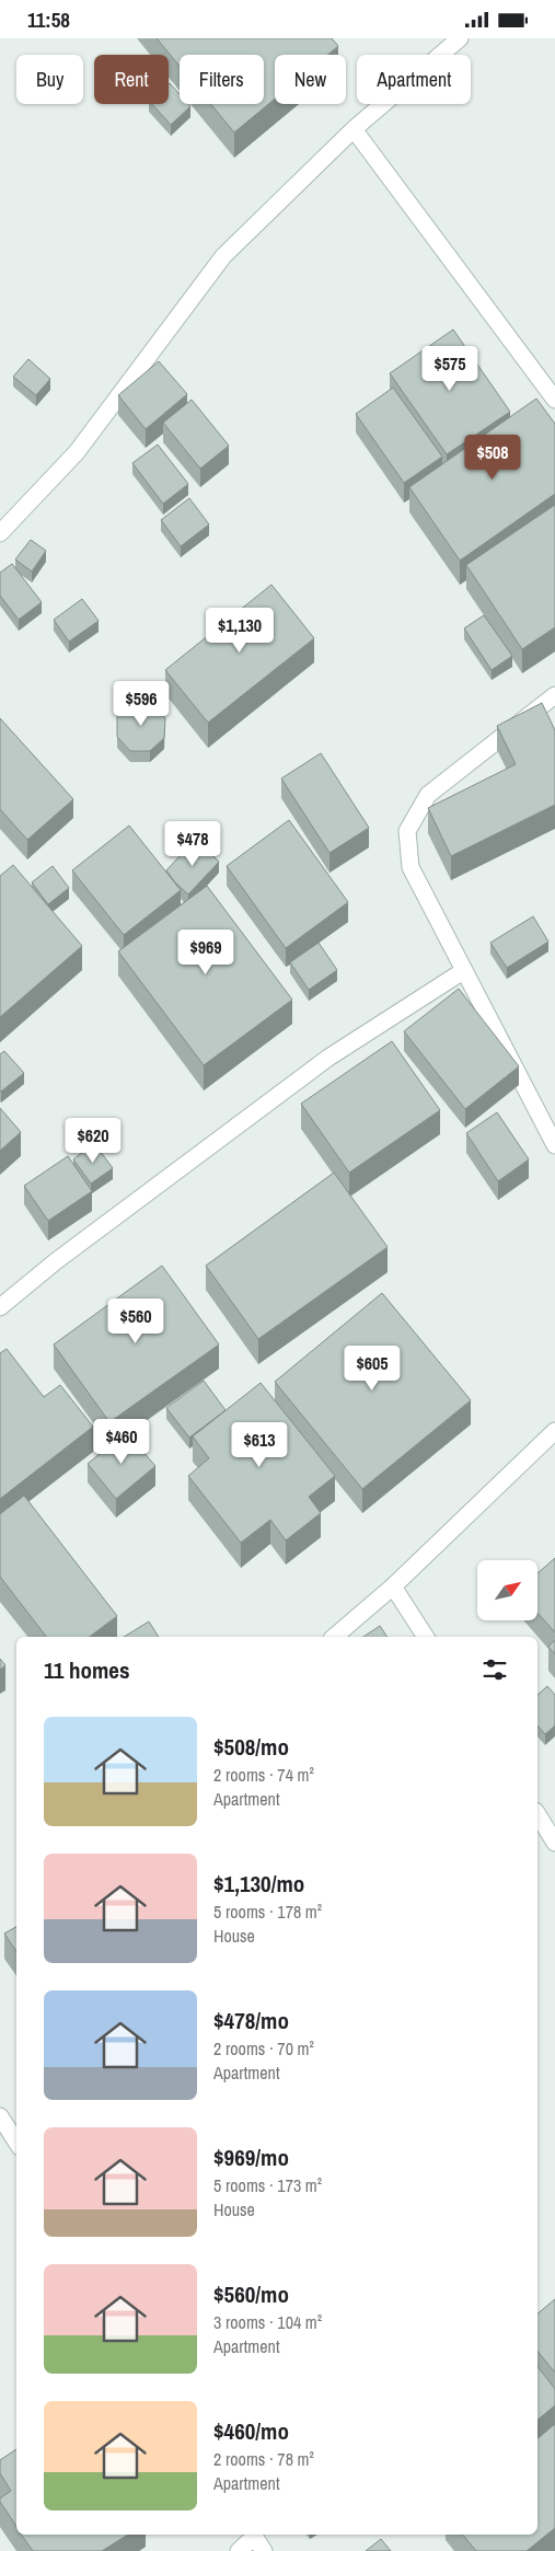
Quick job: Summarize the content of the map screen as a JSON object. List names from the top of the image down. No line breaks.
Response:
{"north":"top right","page":{"status":"11:58","chip":["Buy","Rent","Filters","New","Apartment"],"price":["$575","$508","$1,130","$596","$478","$969","$620","$560","$605","$460","$613"],"heading":"11 homes","list":[{"name":"$508/mo","note":"2 rooms · 74 m² · Apartment"},{"name":"$1,130/mo","note":"5 rooms · 178 m² · House"},{"name":"$478/mo","note":"2 rooms · 70 m² · Apartment"},{"name":"$969/mo","note":"5 rooms · 173 m² · House"},{"name":"$560/mo","note":"3 rooms · 104 m² · Apartment"},{"name":"$460/mo","note":"2 rooms · 78 m² · Apartment"}]}}
